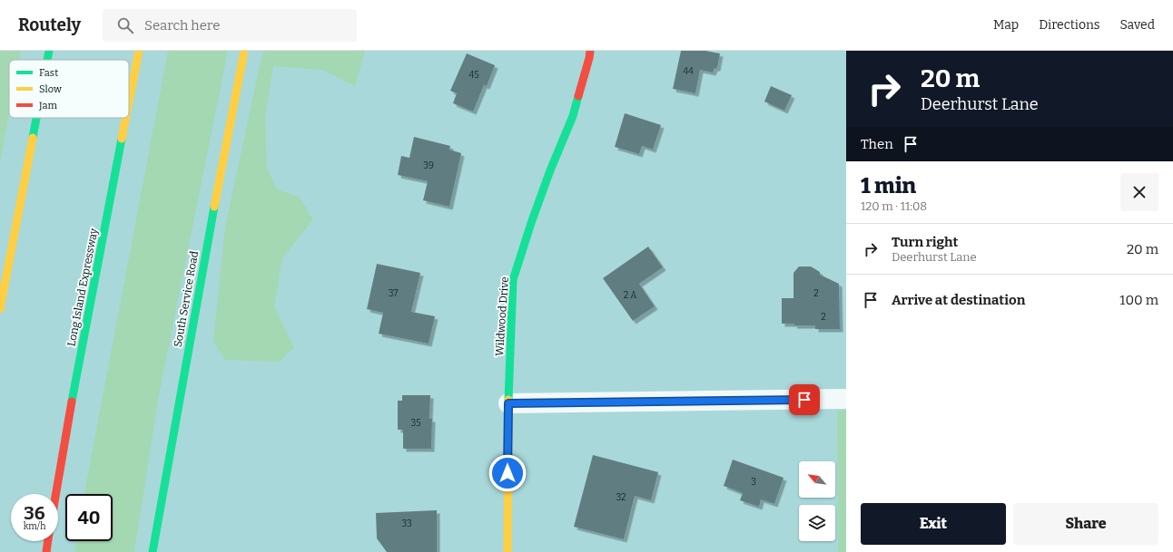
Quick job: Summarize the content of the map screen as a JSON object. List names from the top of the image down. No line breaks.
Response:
{"streets":{"main road":["Long Island Expressway","South Service Road","Wildwood Drive"]},"house_numbers":["44","45","39","37","2","2 A","2","35","3","32","33"],"legend":["Fast","Slow","Jam"],"north":"top left","page":{"header":"Routely","search":"Search here","nav":["Map","Directions","Saved"],"turn":["20 m","Deerhurst Lane"],"then":"Then","heading":["1 min","120 m · 11:08"],"list":[{"name":"Turn right","note":"Deerhurst Lane","value":"20 m"},{"name":"Arrive at destination","value":"100 m"}],"speed":"36 km/h","limit":"40","buttons":["Exit","Share"]}}
